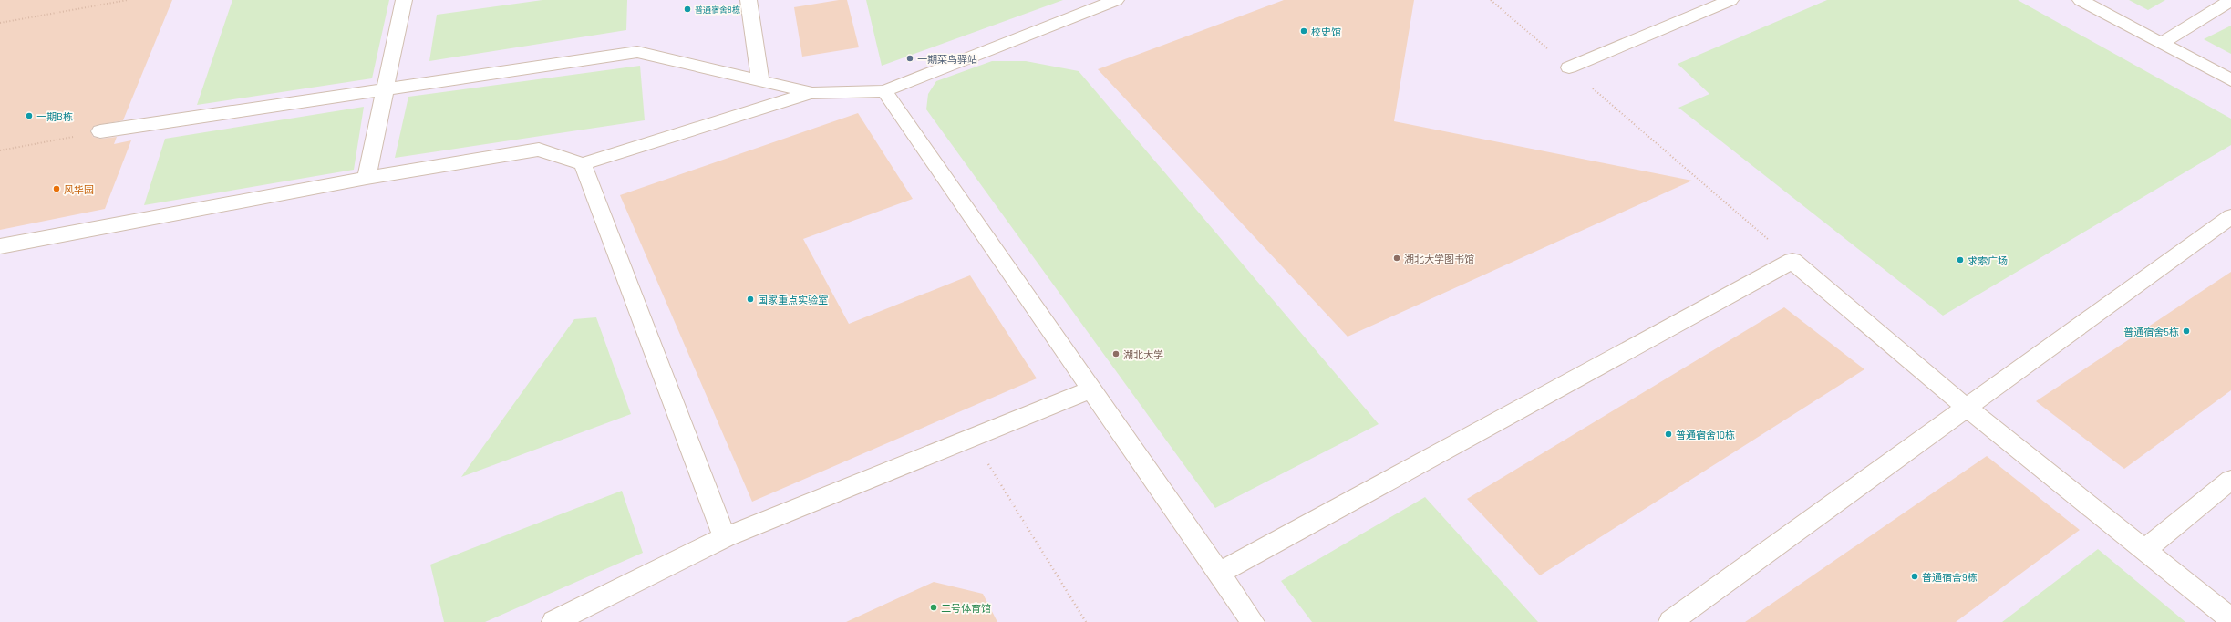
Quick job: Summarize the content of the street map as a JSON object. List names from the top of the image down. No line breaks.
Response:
{"places":["普通宿舍8栋","校史馆","一期菜鸟驿站","一期B栋","风华园","湖北大学图书馆","求索广场","国家重点实验室","普通宿舍5栋","湖北大学","普通宿舍10栋","普通宿舍9栋","二号体育馆"]}
